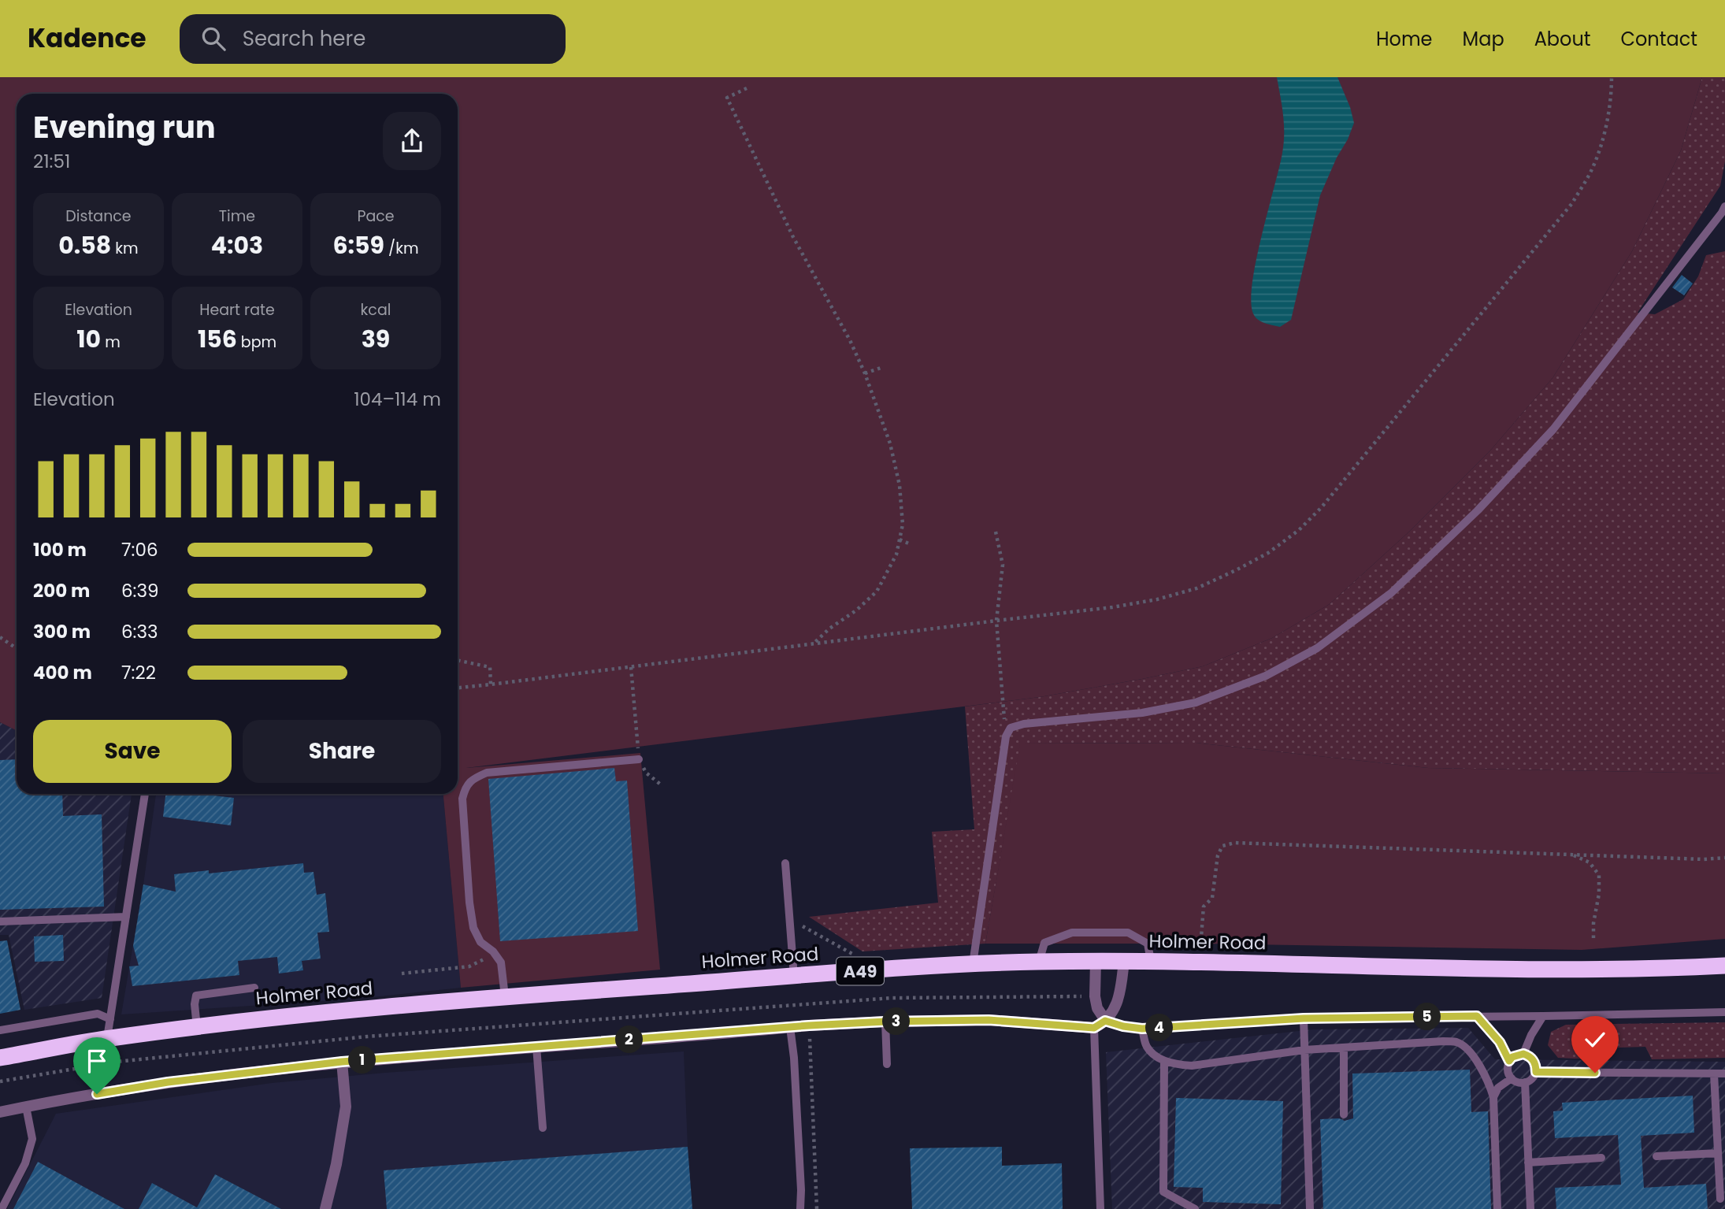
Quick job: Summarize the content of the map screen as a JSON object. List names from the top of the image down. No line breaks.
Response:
{"streets":{"highway":["Holmer Road","A49"]},"page":{"header":"Kadence","search":"Search here","nav":["Home","Map","About","Contact"],"heading":["Evening run","21:51"],"stats":[["Distance","0.58 km"],["Time","4:03"],["Pace","6:59 /km"],["Elevation","10 m"],["Heart rate","156 bpm"],["kcal","39"]],"chart":["Elevation","104–114 m"],"list":[{"name":"100 m","note":"7:06"},{"name":"200 m","note":"6:39"},{"name":"300 m","note":"6:33"},{"name":"400 m","note":"7:22"}],"buttons":["Save","Share"],"pins":["5","3","4","2","1"]}}
